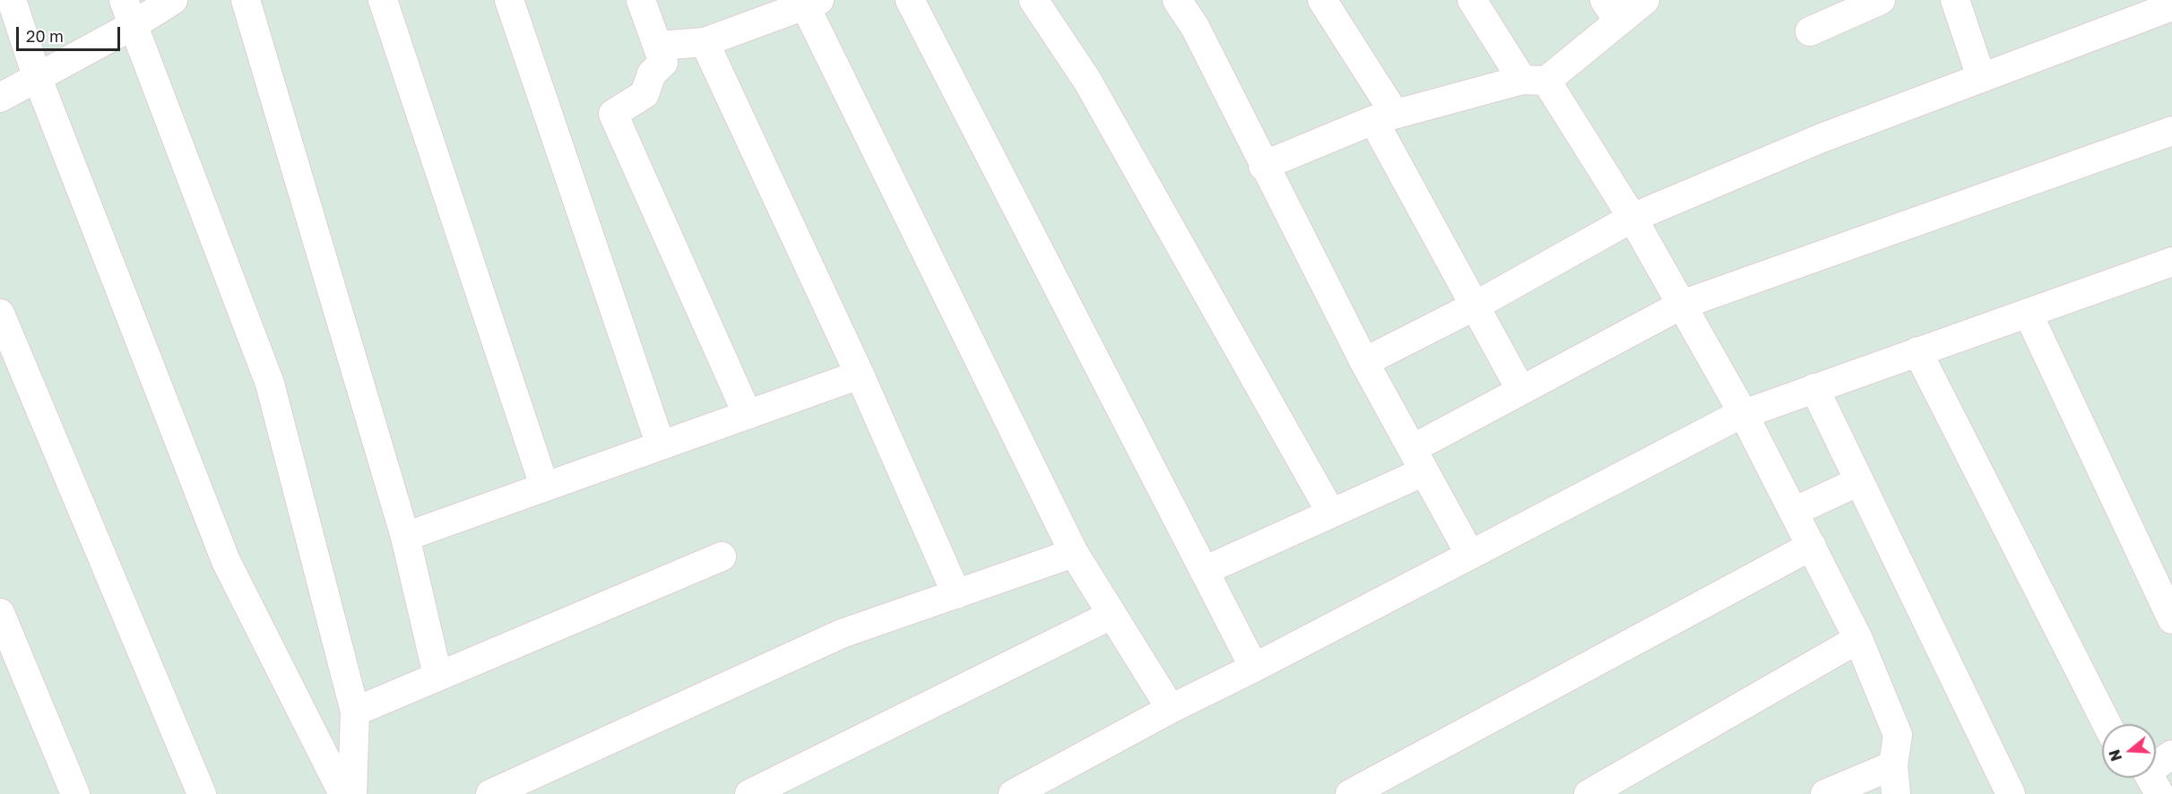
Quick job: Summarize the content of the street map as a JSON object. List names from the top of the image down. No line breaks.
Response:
{"scale_bar":"20 m","north":"left"}
